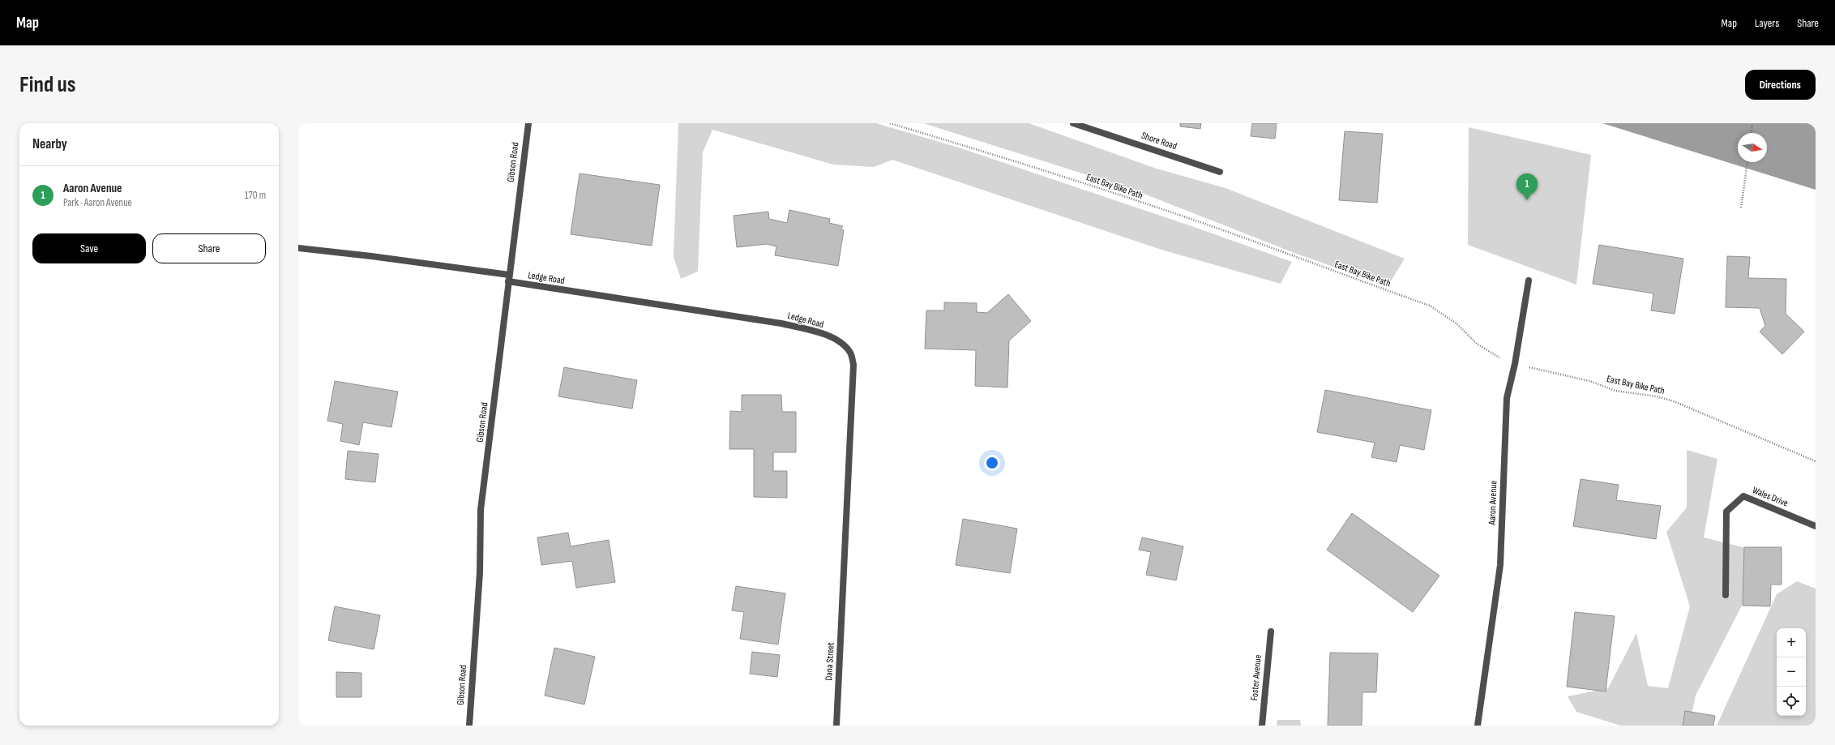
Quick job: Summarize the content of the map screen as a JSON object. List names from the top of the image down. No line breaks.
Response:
{"streets":{"street":["Shore Road","Gibson Road","Ledge Road","Wales Drive","Aaron Avenue","Dana Street","Foster Avenue"],"path":["East Bay Bike Path"]},"crossings":[["Gibson Road","Ledge Road"],["East Bay Bike Path","Aaron Avenue"],["Ledge Road","Dana Street"]],"north":"right","page":{"header":"Map","nav":["Map","Layers","Share"],"buttons":["Directions",["Save","Share"]],"title":"Find us","heading":"Nearby","list":[{"mark":"1","name":"Aaron Avenue","note":"Park · Aaron Avenue","value":"170 m"}],"pins":"1","map_buttons":["+","−"]}}
